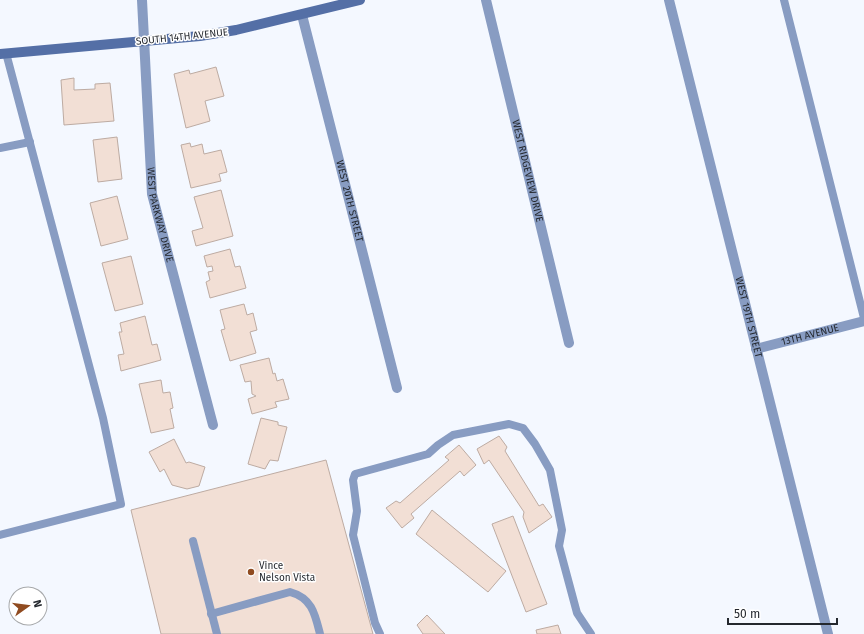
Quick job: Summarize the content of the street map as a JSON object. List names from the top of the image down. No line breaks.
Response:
{"streets":{"street":["SOUTH 14TH AVENUE","WEST RIDGEVIEW DRIVE","WEST 20TH STREET","WEST PARKWAY DRIVE","WEST 19TH STREET","13TH AVENUE"]},"crossings":[["SOUTH 14TH AVENUE","WEST 20TH STREET"],["SOUTH 14TH AVENUE","WEST PARKWAY DRIVE"],["WEST 19TH STREET","13TH AVENUE"]],"places":["Vince Nelson Vista"],"scale_bar":"50 m","north":"right"}
